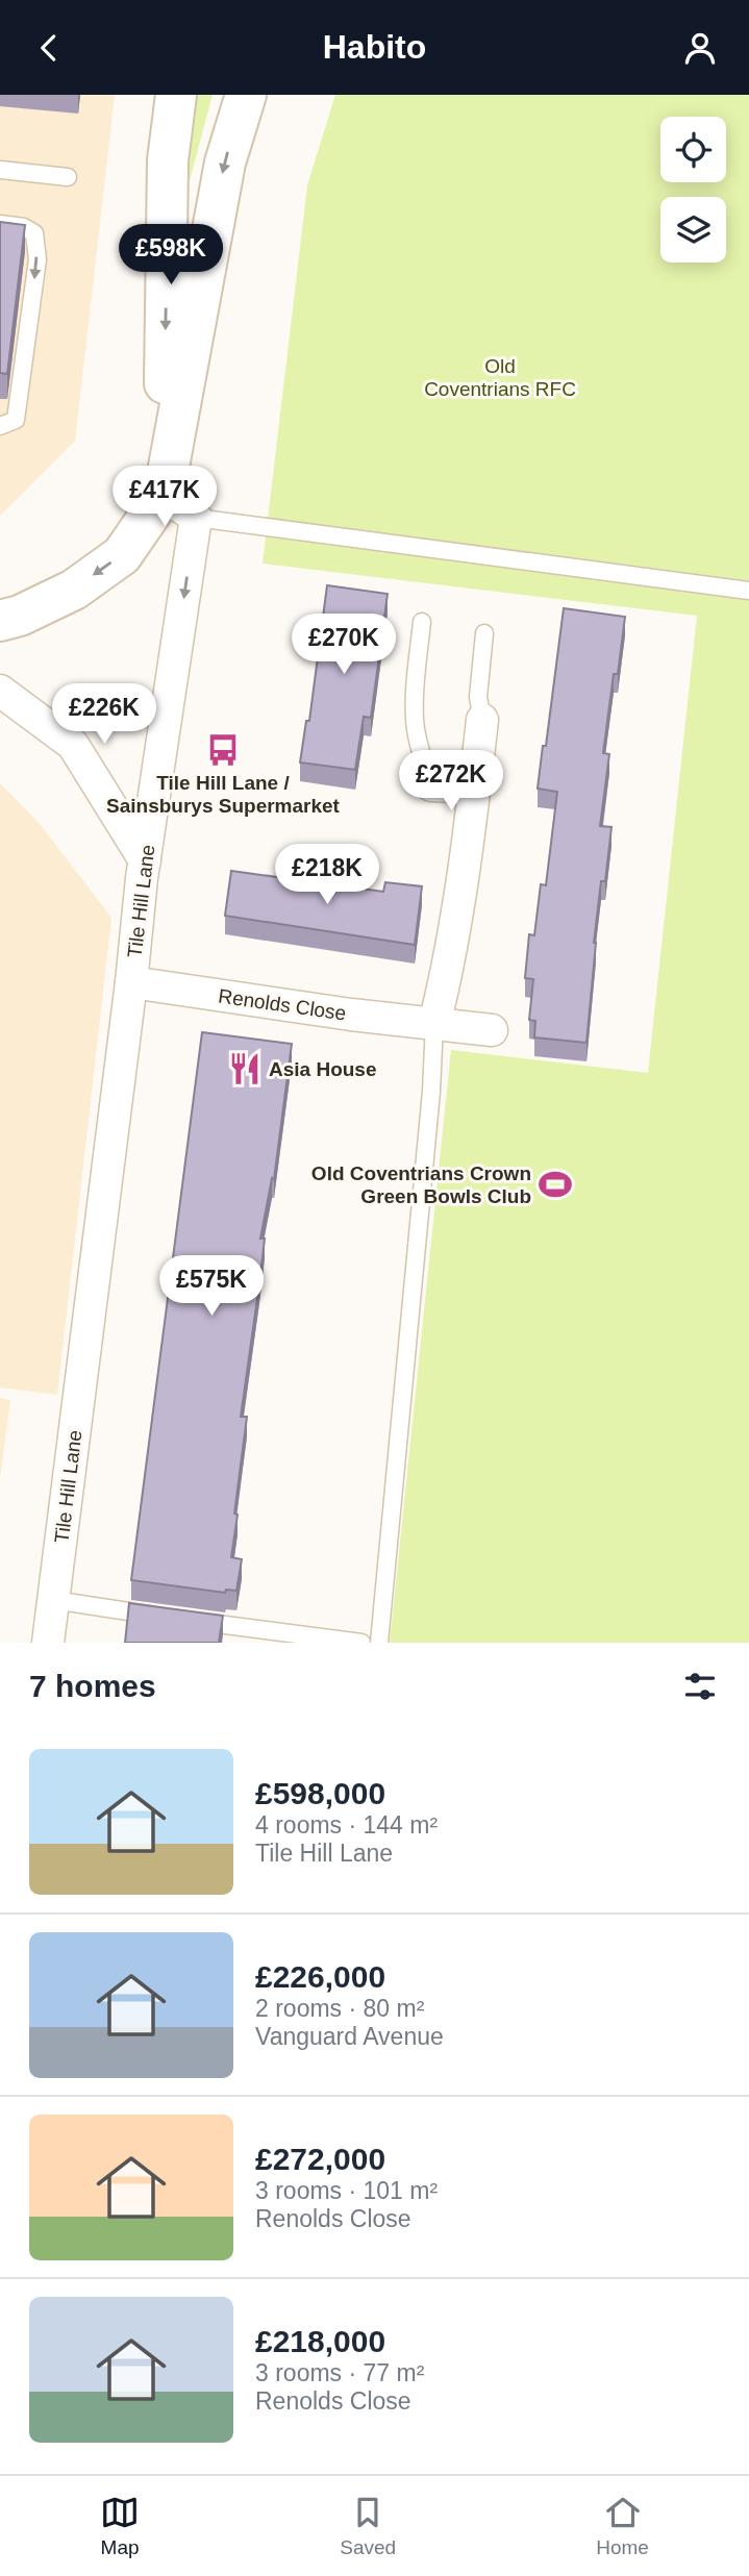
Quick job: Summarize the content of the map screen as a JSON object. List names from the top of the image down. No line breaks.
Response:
{"streets":{"street":["Tile Hill Lane","Renolds Close"]},"crossings":[["Tile Hill Lane","Renolds Close"]],"parks":["Old Coventrians RFC"],"places":{"bus stop":["Tile Hill Lane / Sainsburys Supermarket"],"restaurant":["Asia House"],"sports":["Old Coventrians Crown Green Bowls Club"]},"page":{"header":"Habito","price":["£598K","£417K","£270K","£226K","£272K","£218K","£575K"],"heading":"7 homes","list":[{"name":"£598,000","note":"4 rooms · 144 m² · Tile Hill Lane"},{"name":"£226,000","note":"2 rooms · 80 m² · Vanguard Avenue"},{"name":"£272,000","note":"3 rooms · 101 m² · Renolds Close"},{"name":"£218,000","note":"3 rooms · 77 m² · Renolds Close"}],"tabs":["Map","Saved","Home"]}}
